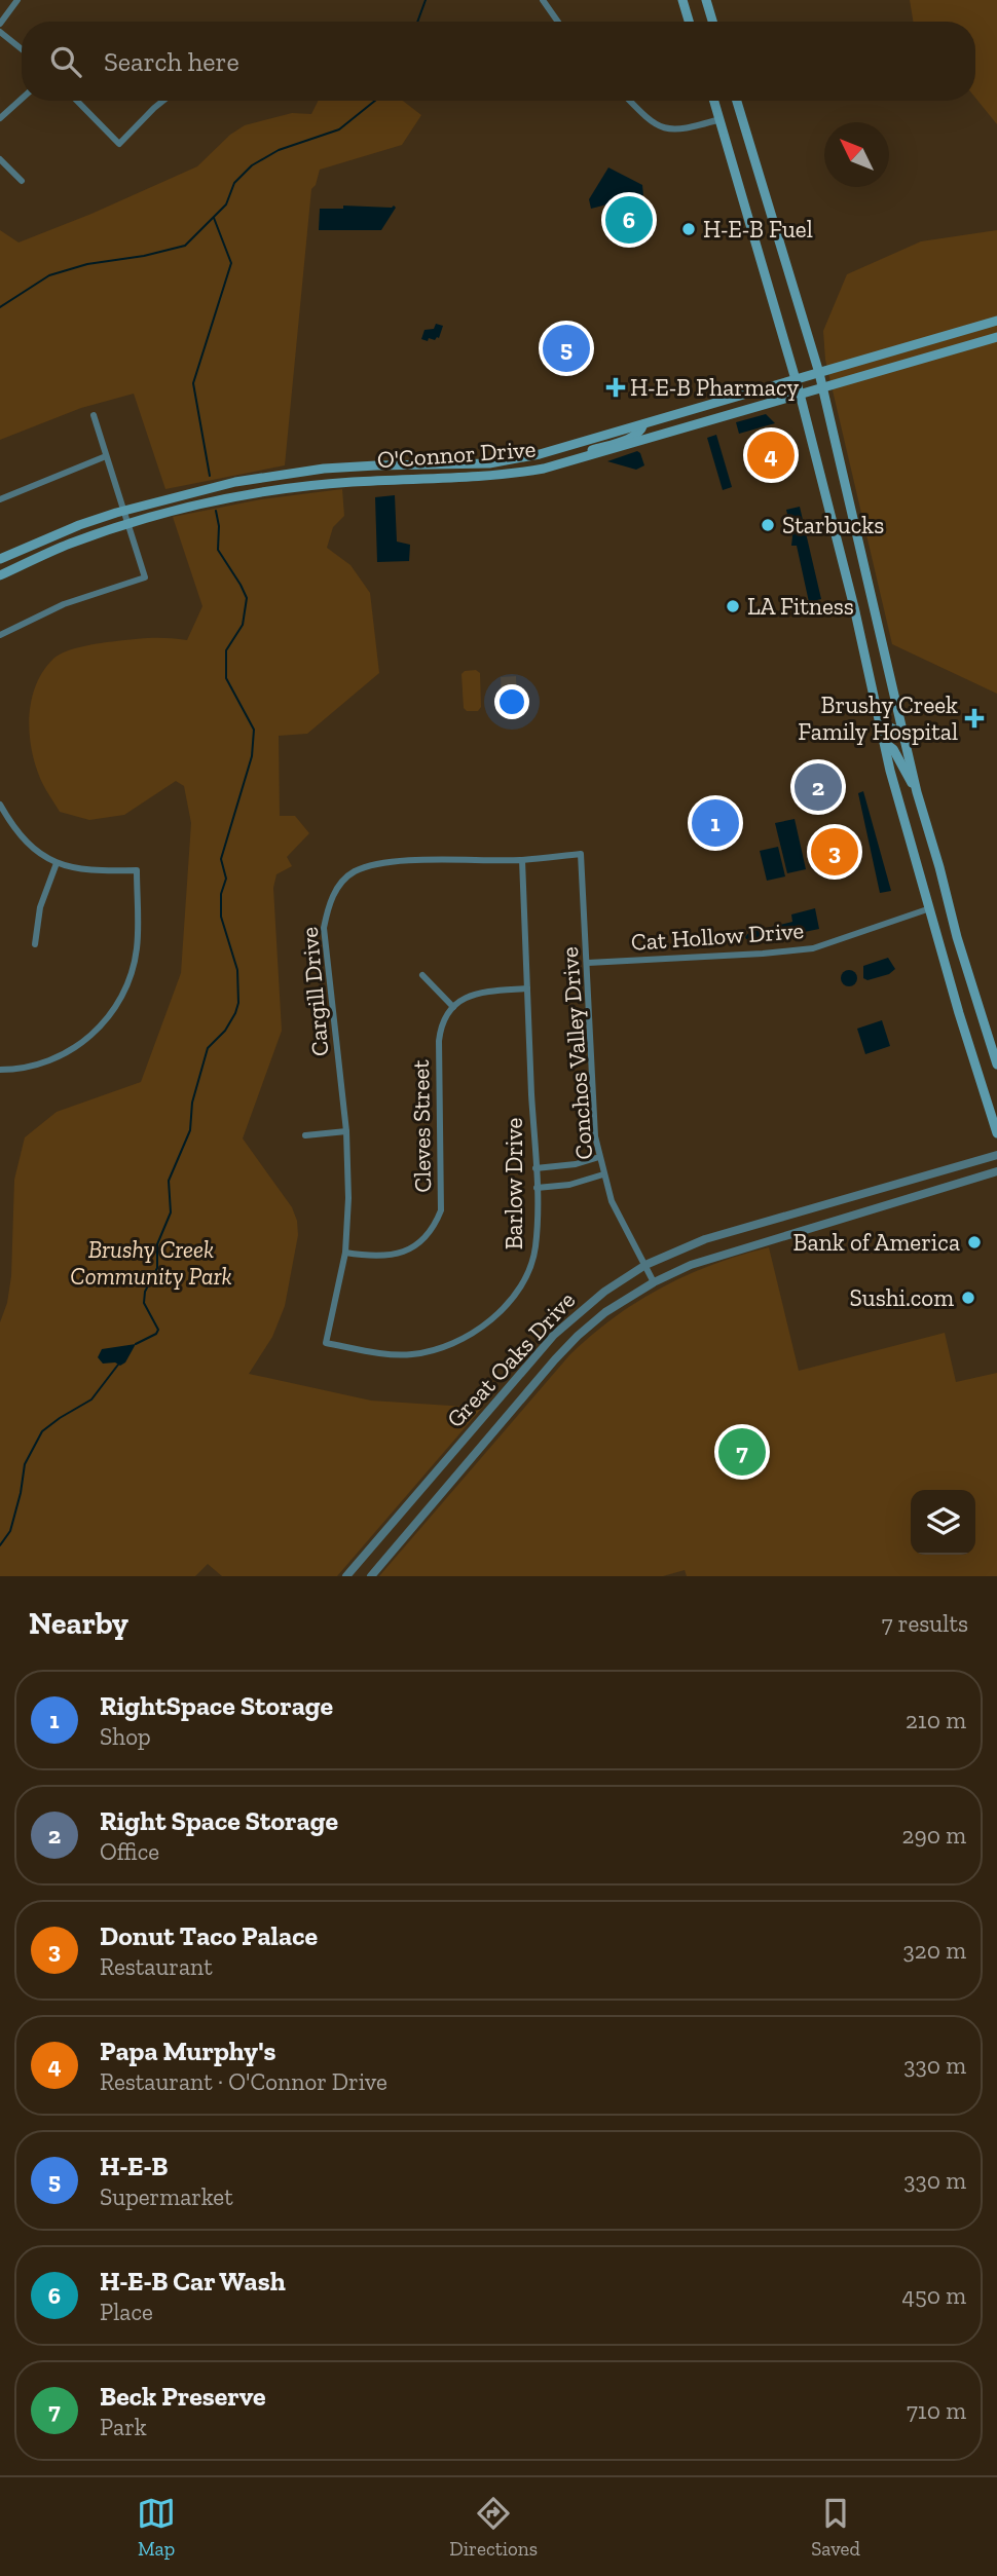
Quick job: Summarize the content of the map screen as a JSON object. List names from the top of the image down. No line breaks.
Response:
{"streets":{"main road":["O'Connor Drive"],"street":["Cat Hollow Drive","Cargill Drive","Conchos Valley Drive","Cleves Street","Barlow Drive","Great Oaks Drive"]},"crossings":[["Cat Hollow Drive","Conchos Valley Drive"],["Cargill Drive","Conchos Valley Drive"],["Cargill Drive","Cleves Street"],["Cargill Drive","Barlow Drive"],["Conchos Valley Drive","Great Oaks Drive"]],"parks":["Brushy Creek Community Park"],"places":{"other":["H-E-B Fuel","Starbucks","LA Fitness","Bank of America","Sushi.com"],"health":["H-E-B Pharmacy","Brushy Creek Family Hospital"]},"north":"top left","page":{"search":"Search here","pins":["6","5","4","2","1","3","7"],"heading":["Nearby","7 results"],"list":[{"mark":"1","name":"RightSpace Storage","note":"Shop","value":"210 m"},{"mark":"2","name":"Right Space Storage","note":"Office","value":"290 m"},{"mark":"3","name":"Donut Taco Palace","note":"Restaurant","value":"320 m"},{"mark":"4","name":"Papa Murphy's","note":"Restaurant · O'Connor Drive","value":"330 m"},{"mark":"5","name":"H-E-B","note":"Supermarket","value":"330 m"},{"mark":"6","name":"H-E-B Car Wash","note":"Place","value":"450 m"},{"mark":"7","name":"Beck Preserve","note":"Park","value":"710 m"}],"nav":["Map","Directions","Saved"]}}
